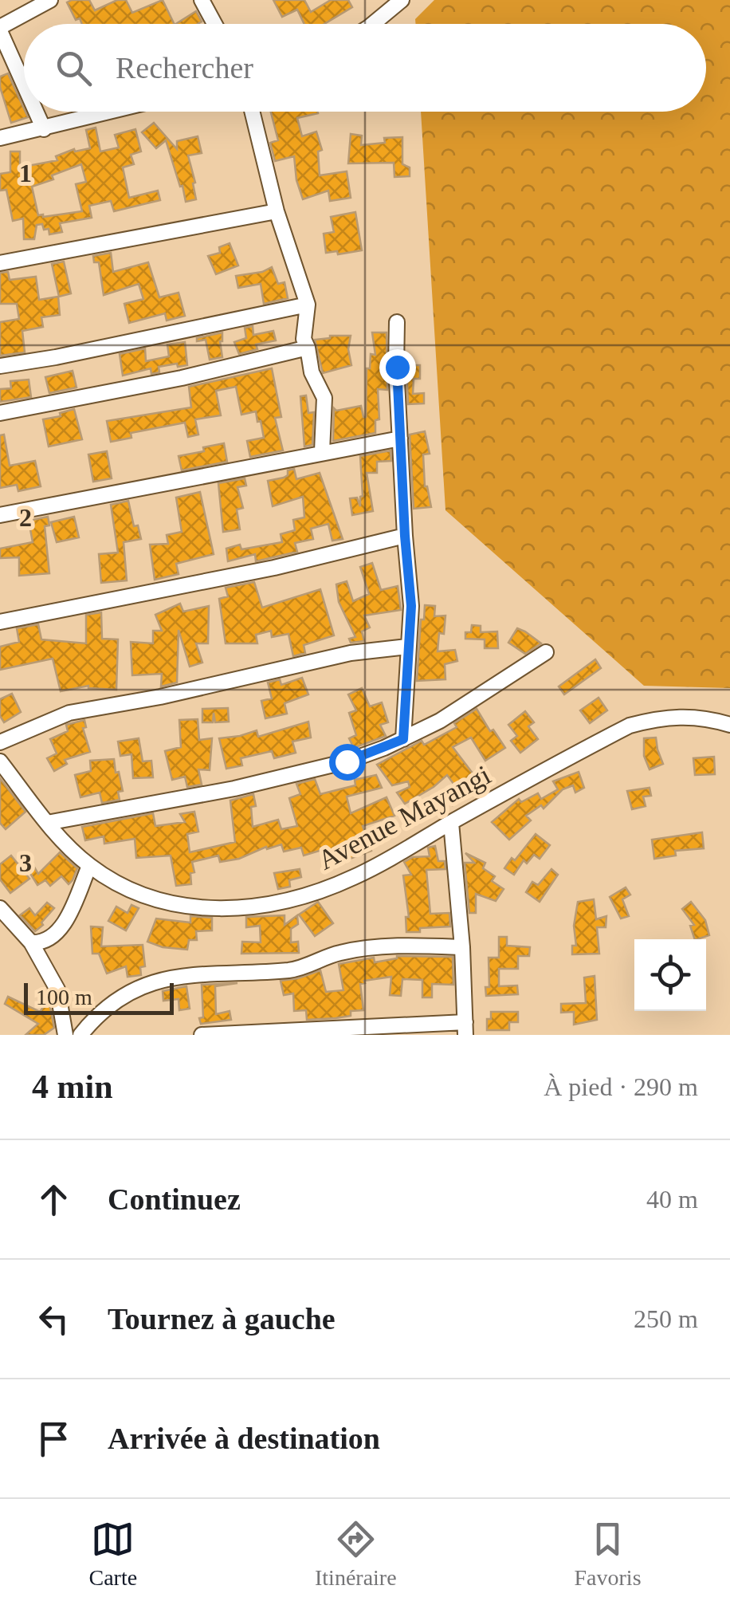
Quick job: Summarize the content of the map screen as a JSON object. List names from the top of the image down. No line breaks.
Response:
{"streets":{"street":["Avenue Mayangi"]},"scale_bar":"100 m","page":{"search":"Rechercher","scale":"100 m","heading":["4 min","À pied · 290 m"],"list":[["Continuez","40 m"],["Tournez à gauche","250 m"],"Arrivée à destination"],"nav":["Carte","Itinéraire","Favoris"]},"grid":{"rows":["1","2","3"]}}
